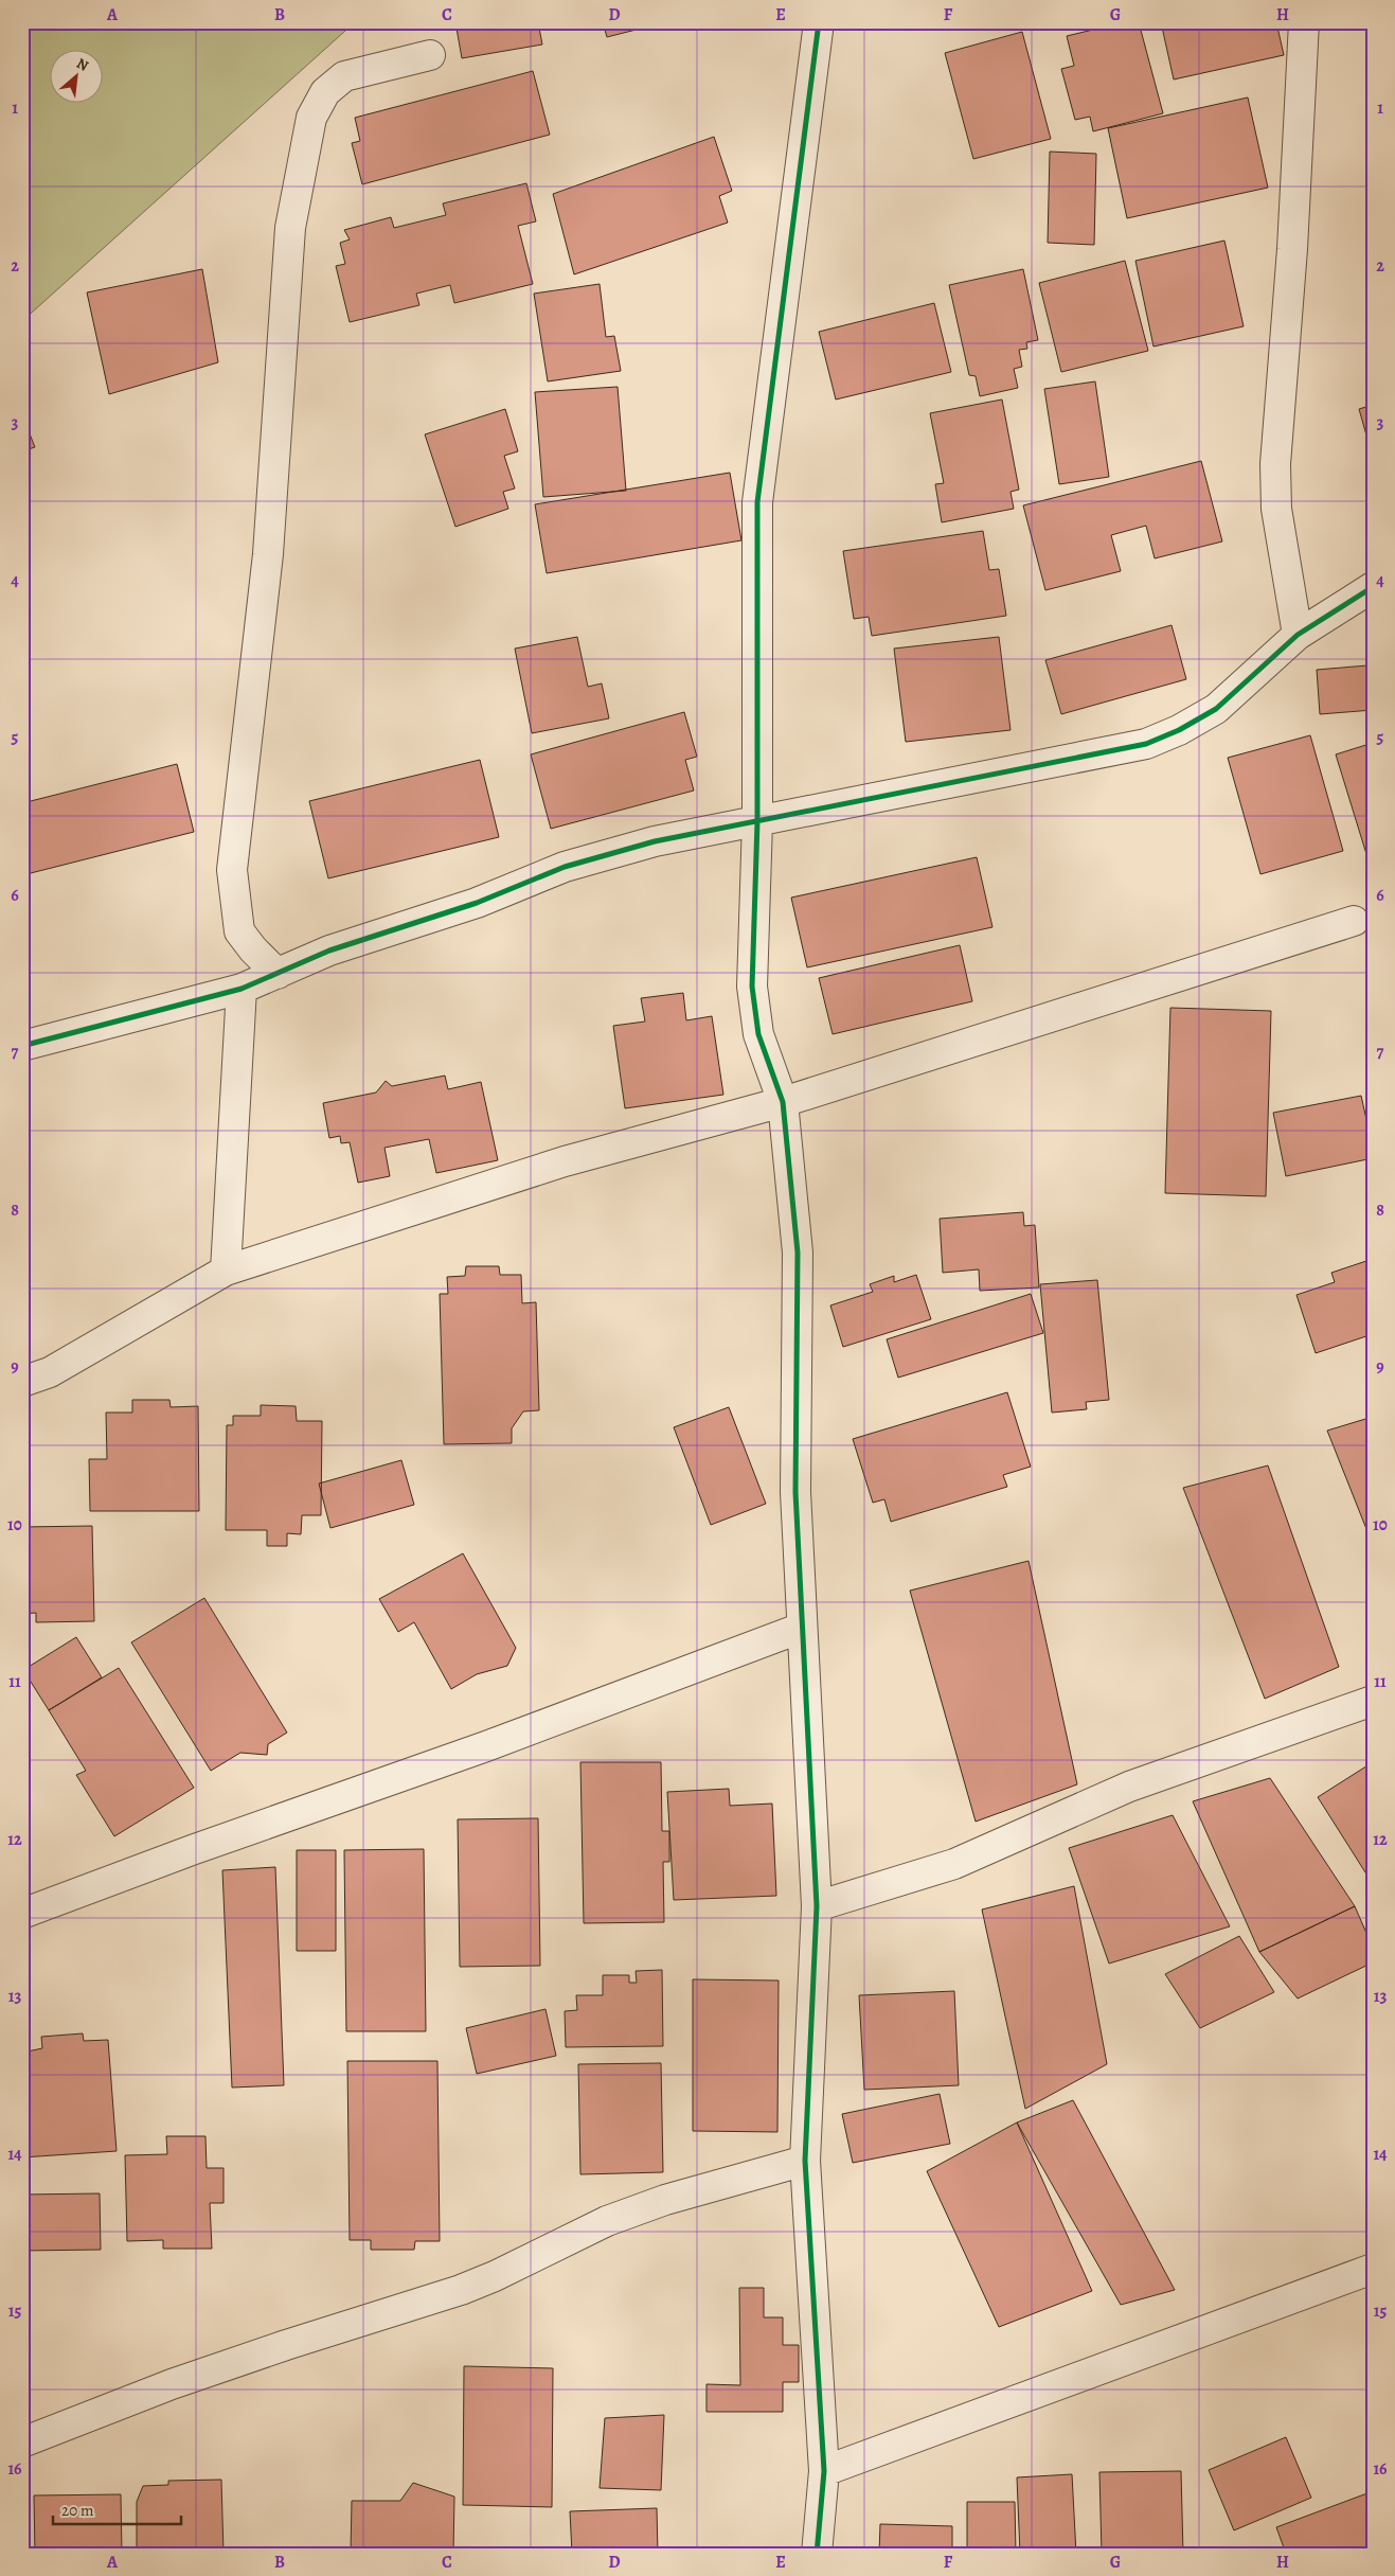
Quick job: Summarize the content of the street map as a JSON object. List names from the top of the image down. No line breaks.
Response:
{"scale_bar":"20 m","north":"top right","grid":{"columns":["A","B","C","D","E","F","G","H"],"rows":["1","2","3","4","5","6","7","8","9","10","11","12","13","14","15","16"]}}
